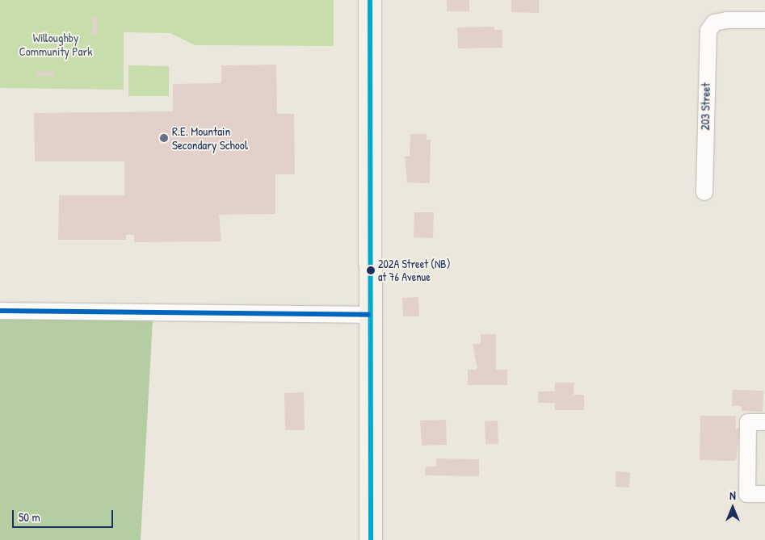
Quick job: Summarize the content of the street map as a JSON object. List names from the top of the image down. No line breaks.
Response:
{"streets":{"street":["203 Street"]},"parks":["Willoughby Community Park"],"places":["R.E. Mountain Secondary School","202A Street (NB) at 76 Avenue"],"scale_bar":"50 m","north":"top"}
